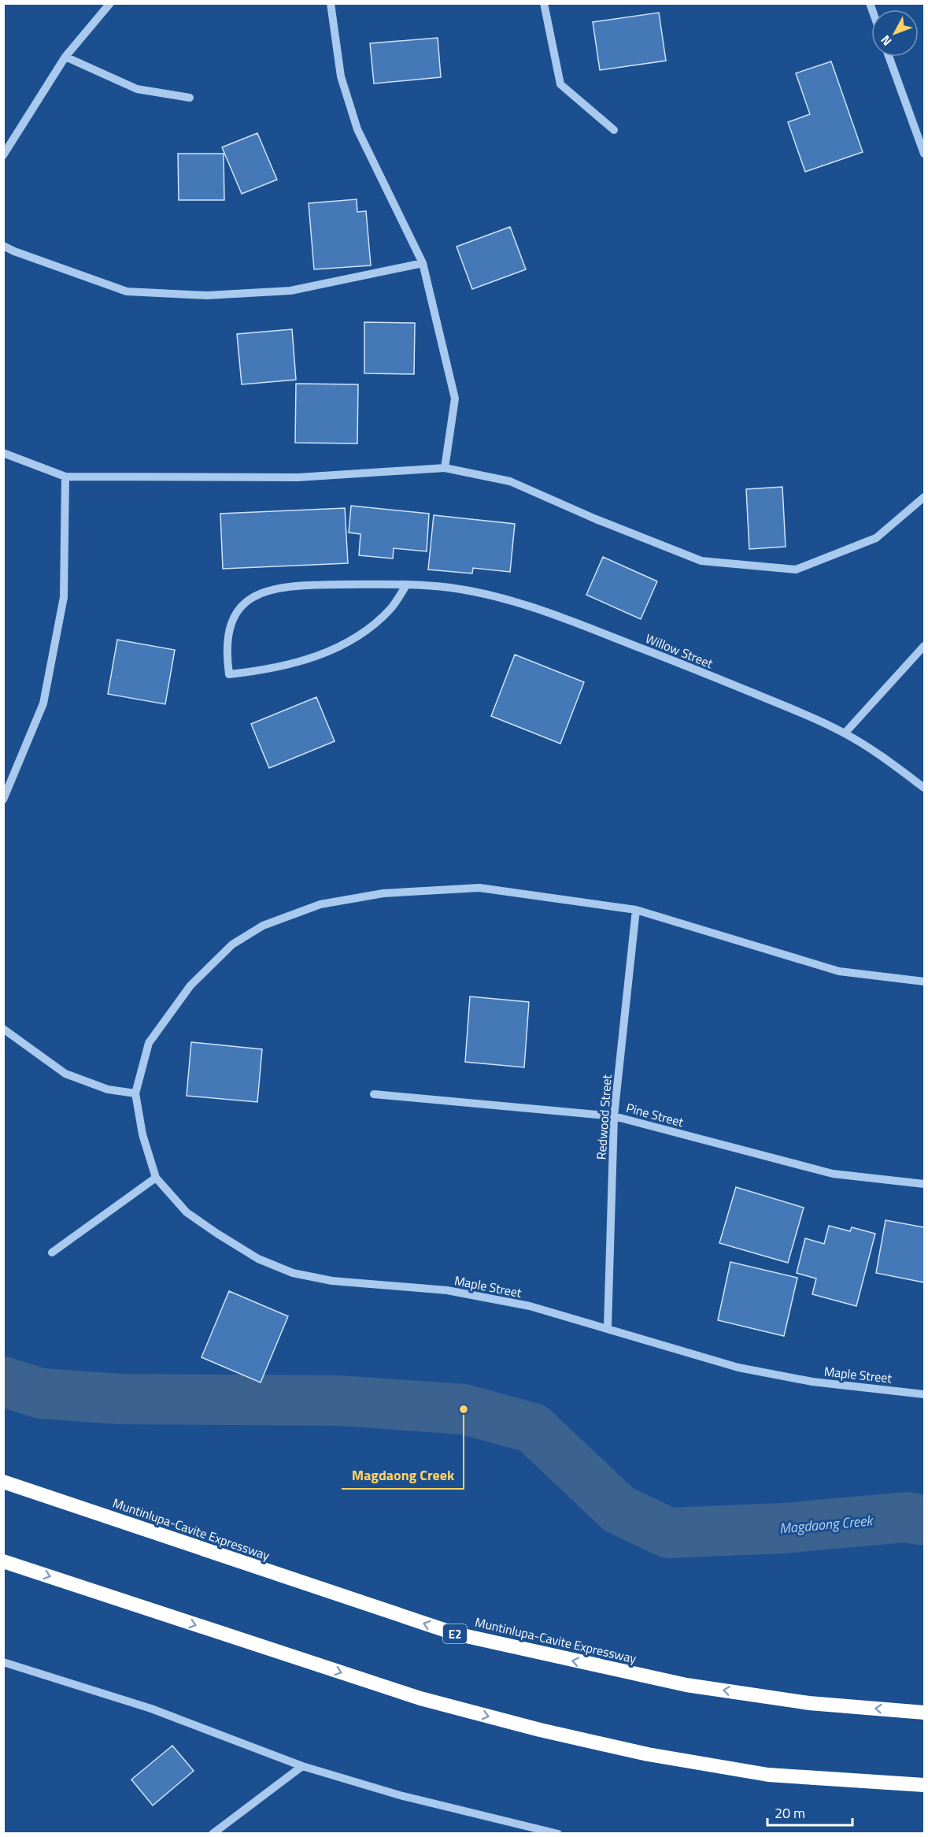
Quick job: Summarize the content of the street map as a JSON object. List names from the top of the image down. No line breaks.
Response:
{"streets":{"highway":["Muntinlupa-Cavite Expressway","E2"],"street":["Willow Street","Pine Street","Redwood Street","Maple Street"]},"crossings":[["Pine Street","Redwood Street"],["Redwood Street","Maple Street"]],"water":["Magdaong Creek"],"places":["Magdaong Creek"],"scale_bar":"20 m","north":"bottom left"}
